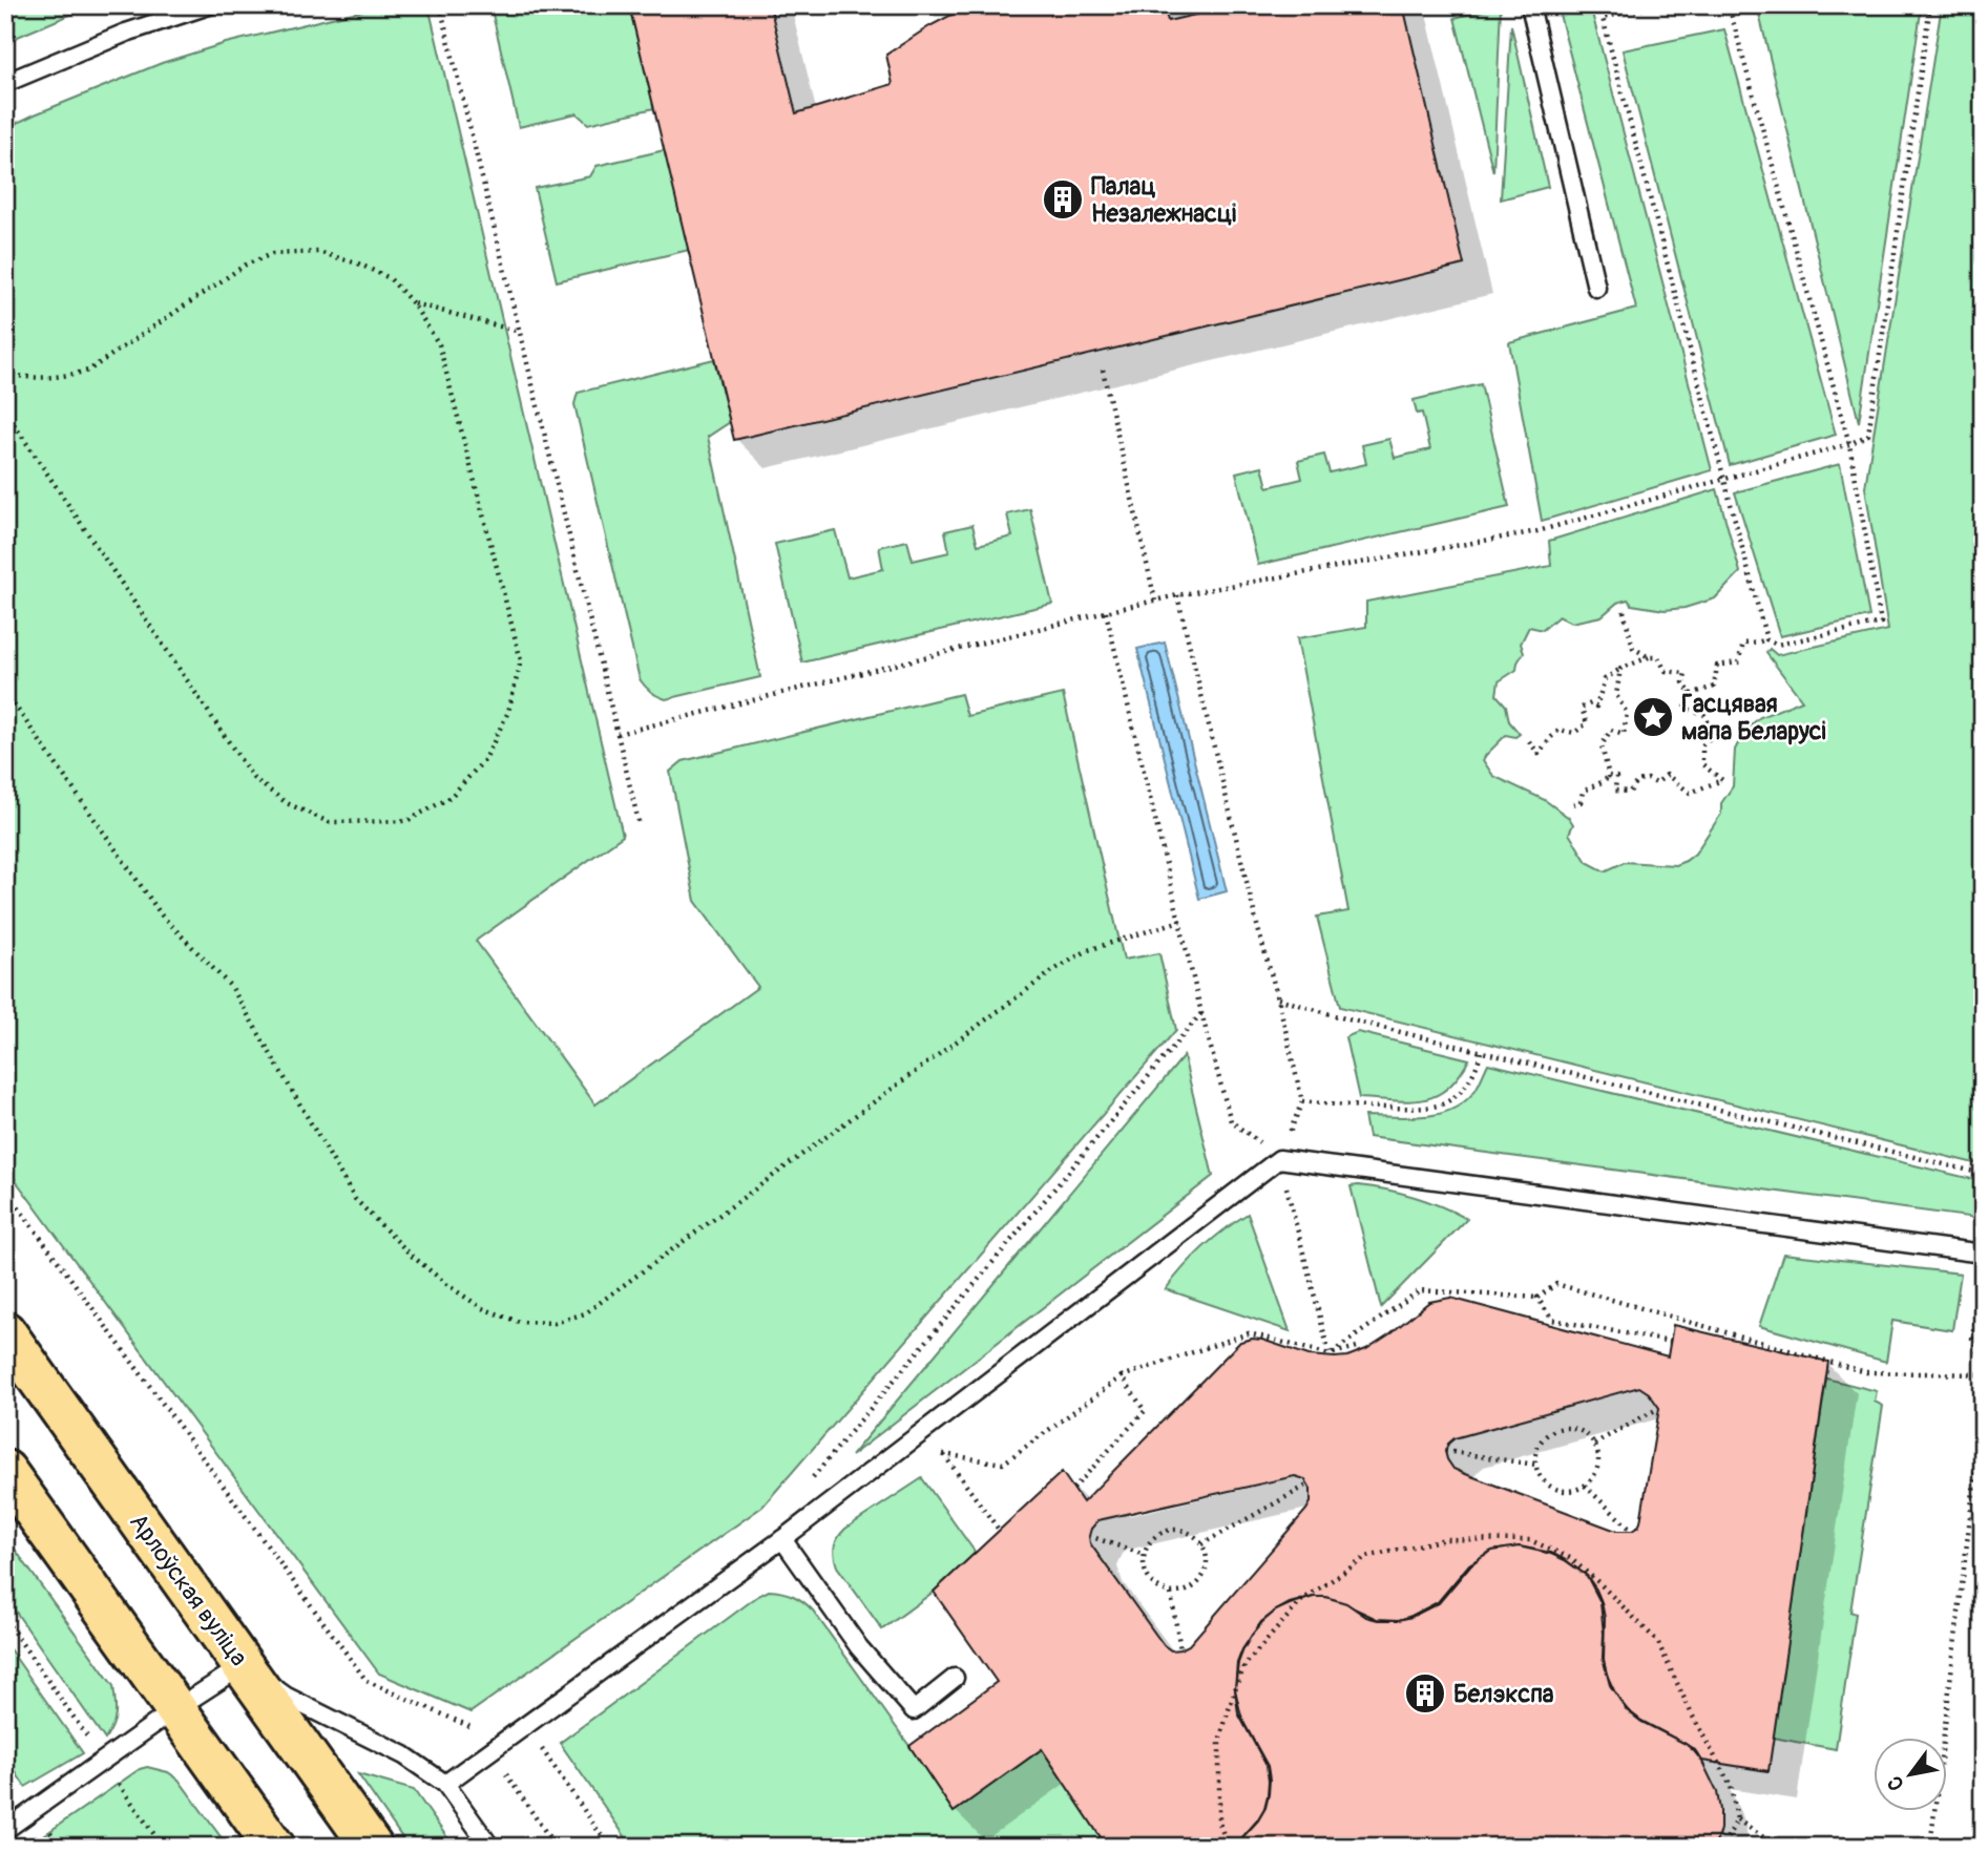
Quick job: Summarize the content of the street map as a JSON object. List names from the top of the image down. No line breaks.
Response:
{"streets":{"main road":["Арлоўская вуліца"]},"places":{"building":["Палац Незалежнасці","Белэкспа"],"place":["Гасцявая мапа Беларусі"]},"north":"bottom left"}
